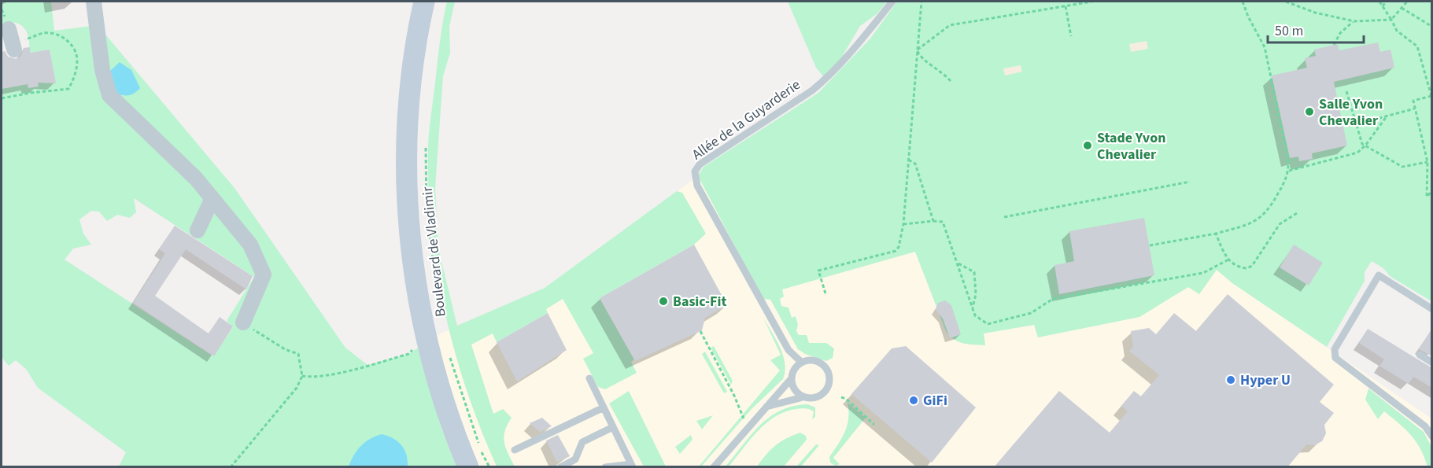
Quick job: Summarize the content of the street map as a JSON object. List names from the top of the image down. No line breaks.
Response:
{"streets":{"main road":["Boulevard de Vladimir"],"lane":["Allée de la Guyarderie"]},"places":["Salle Yvon Chevalier","Stade Yvon Chevalier","Basic-Fit","Hyper U","GiFi"],"scale_bar":"50 m"}
